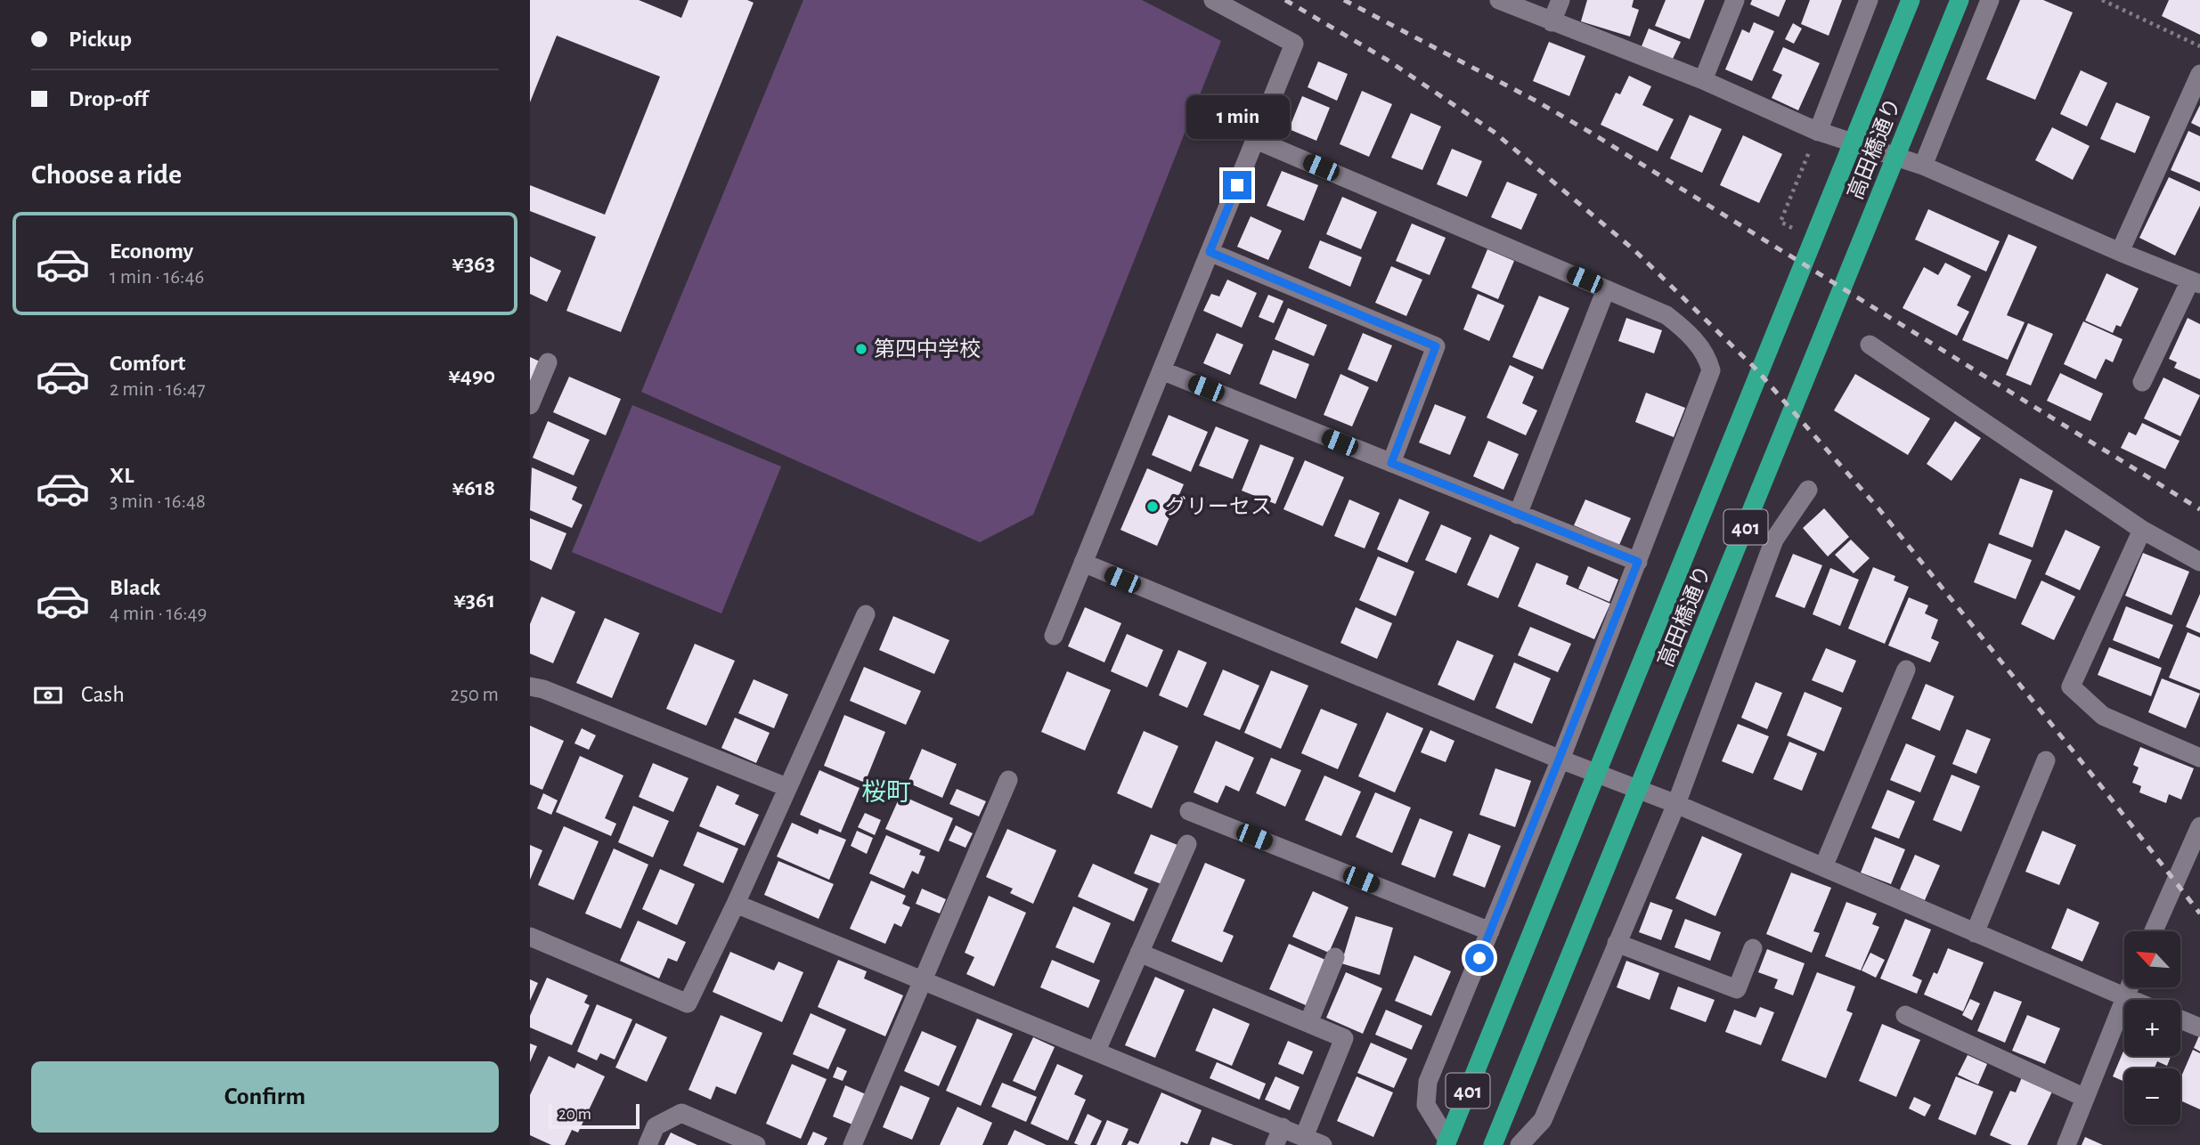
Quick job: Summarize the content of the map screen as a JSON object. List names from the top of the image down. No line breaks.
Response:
{"streets":{"highway":["高田橋通り","401"]},"districts":["桜町"],"places":["第四中学校","グリーセス"],"scale_bar":"20 m","north":"top left","page":{"banner":["Pickup","Drop-off"],"bubble":"1 min","heading":"Choose a ride","list":[{"name":"Economy","note":"1 min · 16:46","value":"¥363"},{"name":"Comfort","note":"2 min · 16:47","value":"¥490"},{"name":"XL","note":"3 min · 16:48","value":"¥618"},{"name":"Black","note":"4 min · 16:49","value":"¥361"}],"pay":["Cash","250 m"],"map_buttons":["+","−"],"buttons":"Confirm","scale":"20 m"}}
